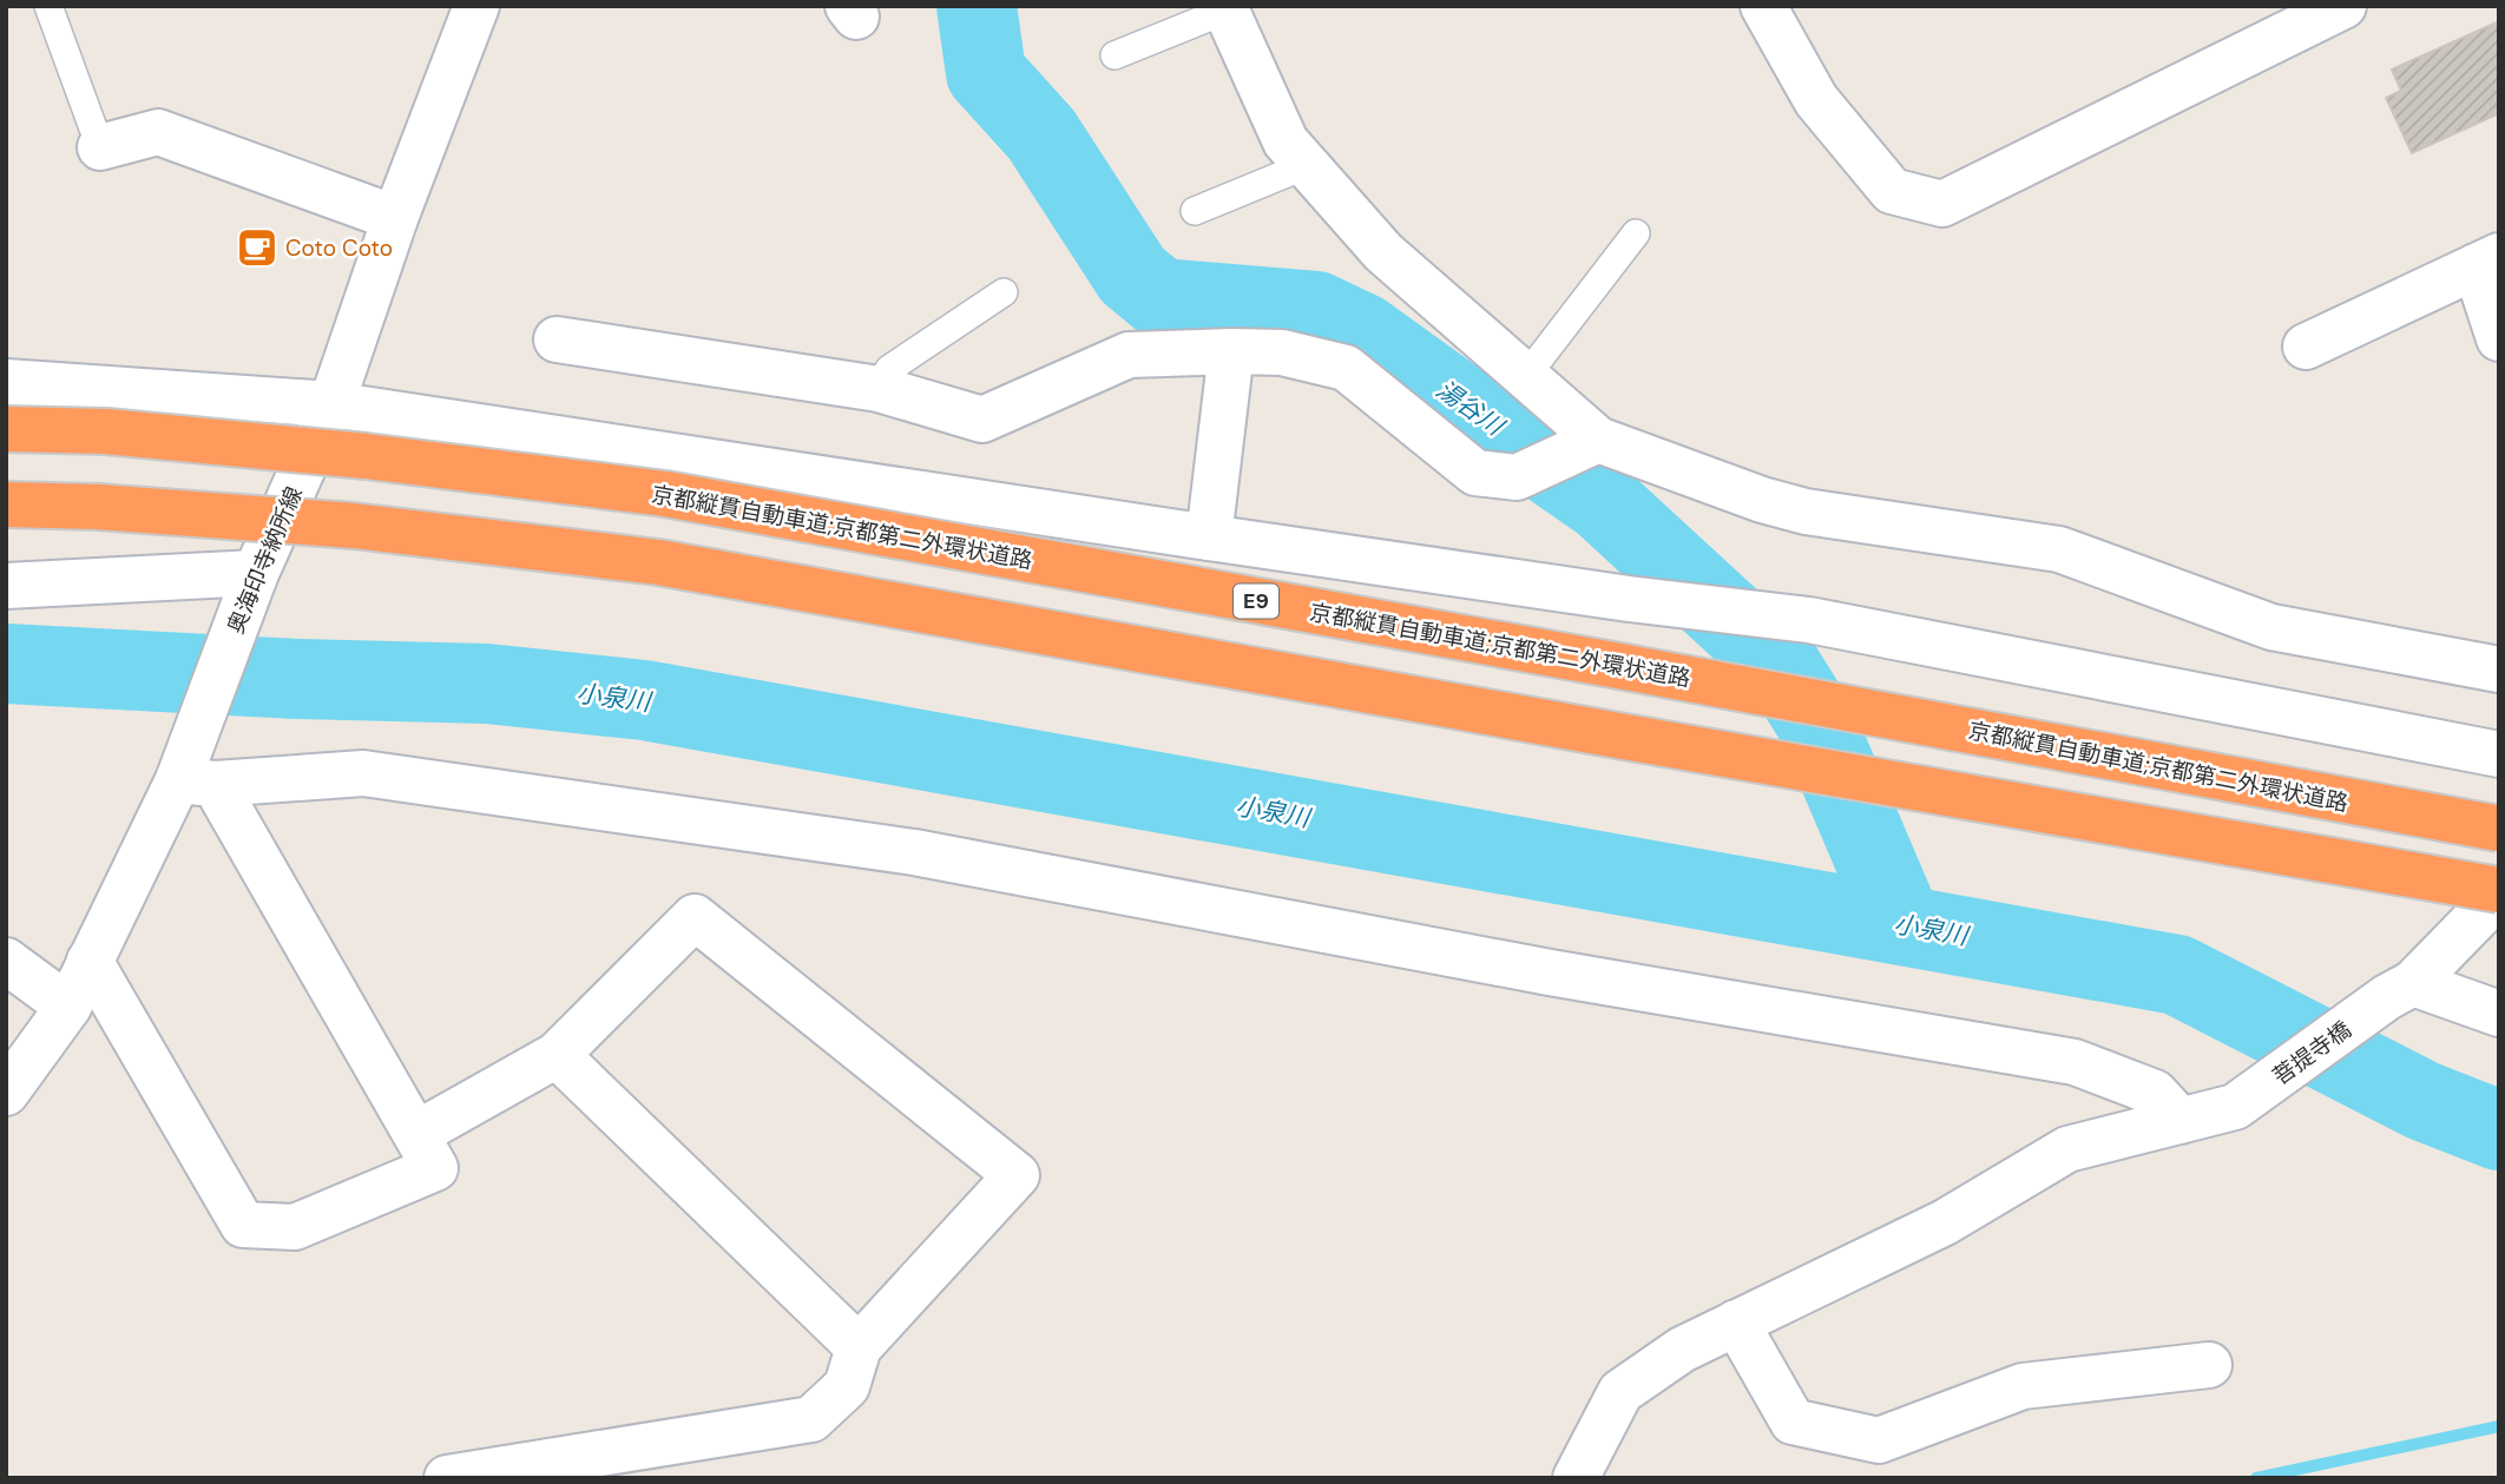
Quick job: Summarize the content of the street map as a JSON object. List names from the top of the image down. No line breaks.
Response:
{"streets":{"highway":["京都縦貫自動車道;京都第二外環状道路","E9"],"street":["奥海印寺納所線","菩提寺橋"]},"water":["湯谷川","小泉川"],"places":{"cafe":["Coto Coto"]}}
